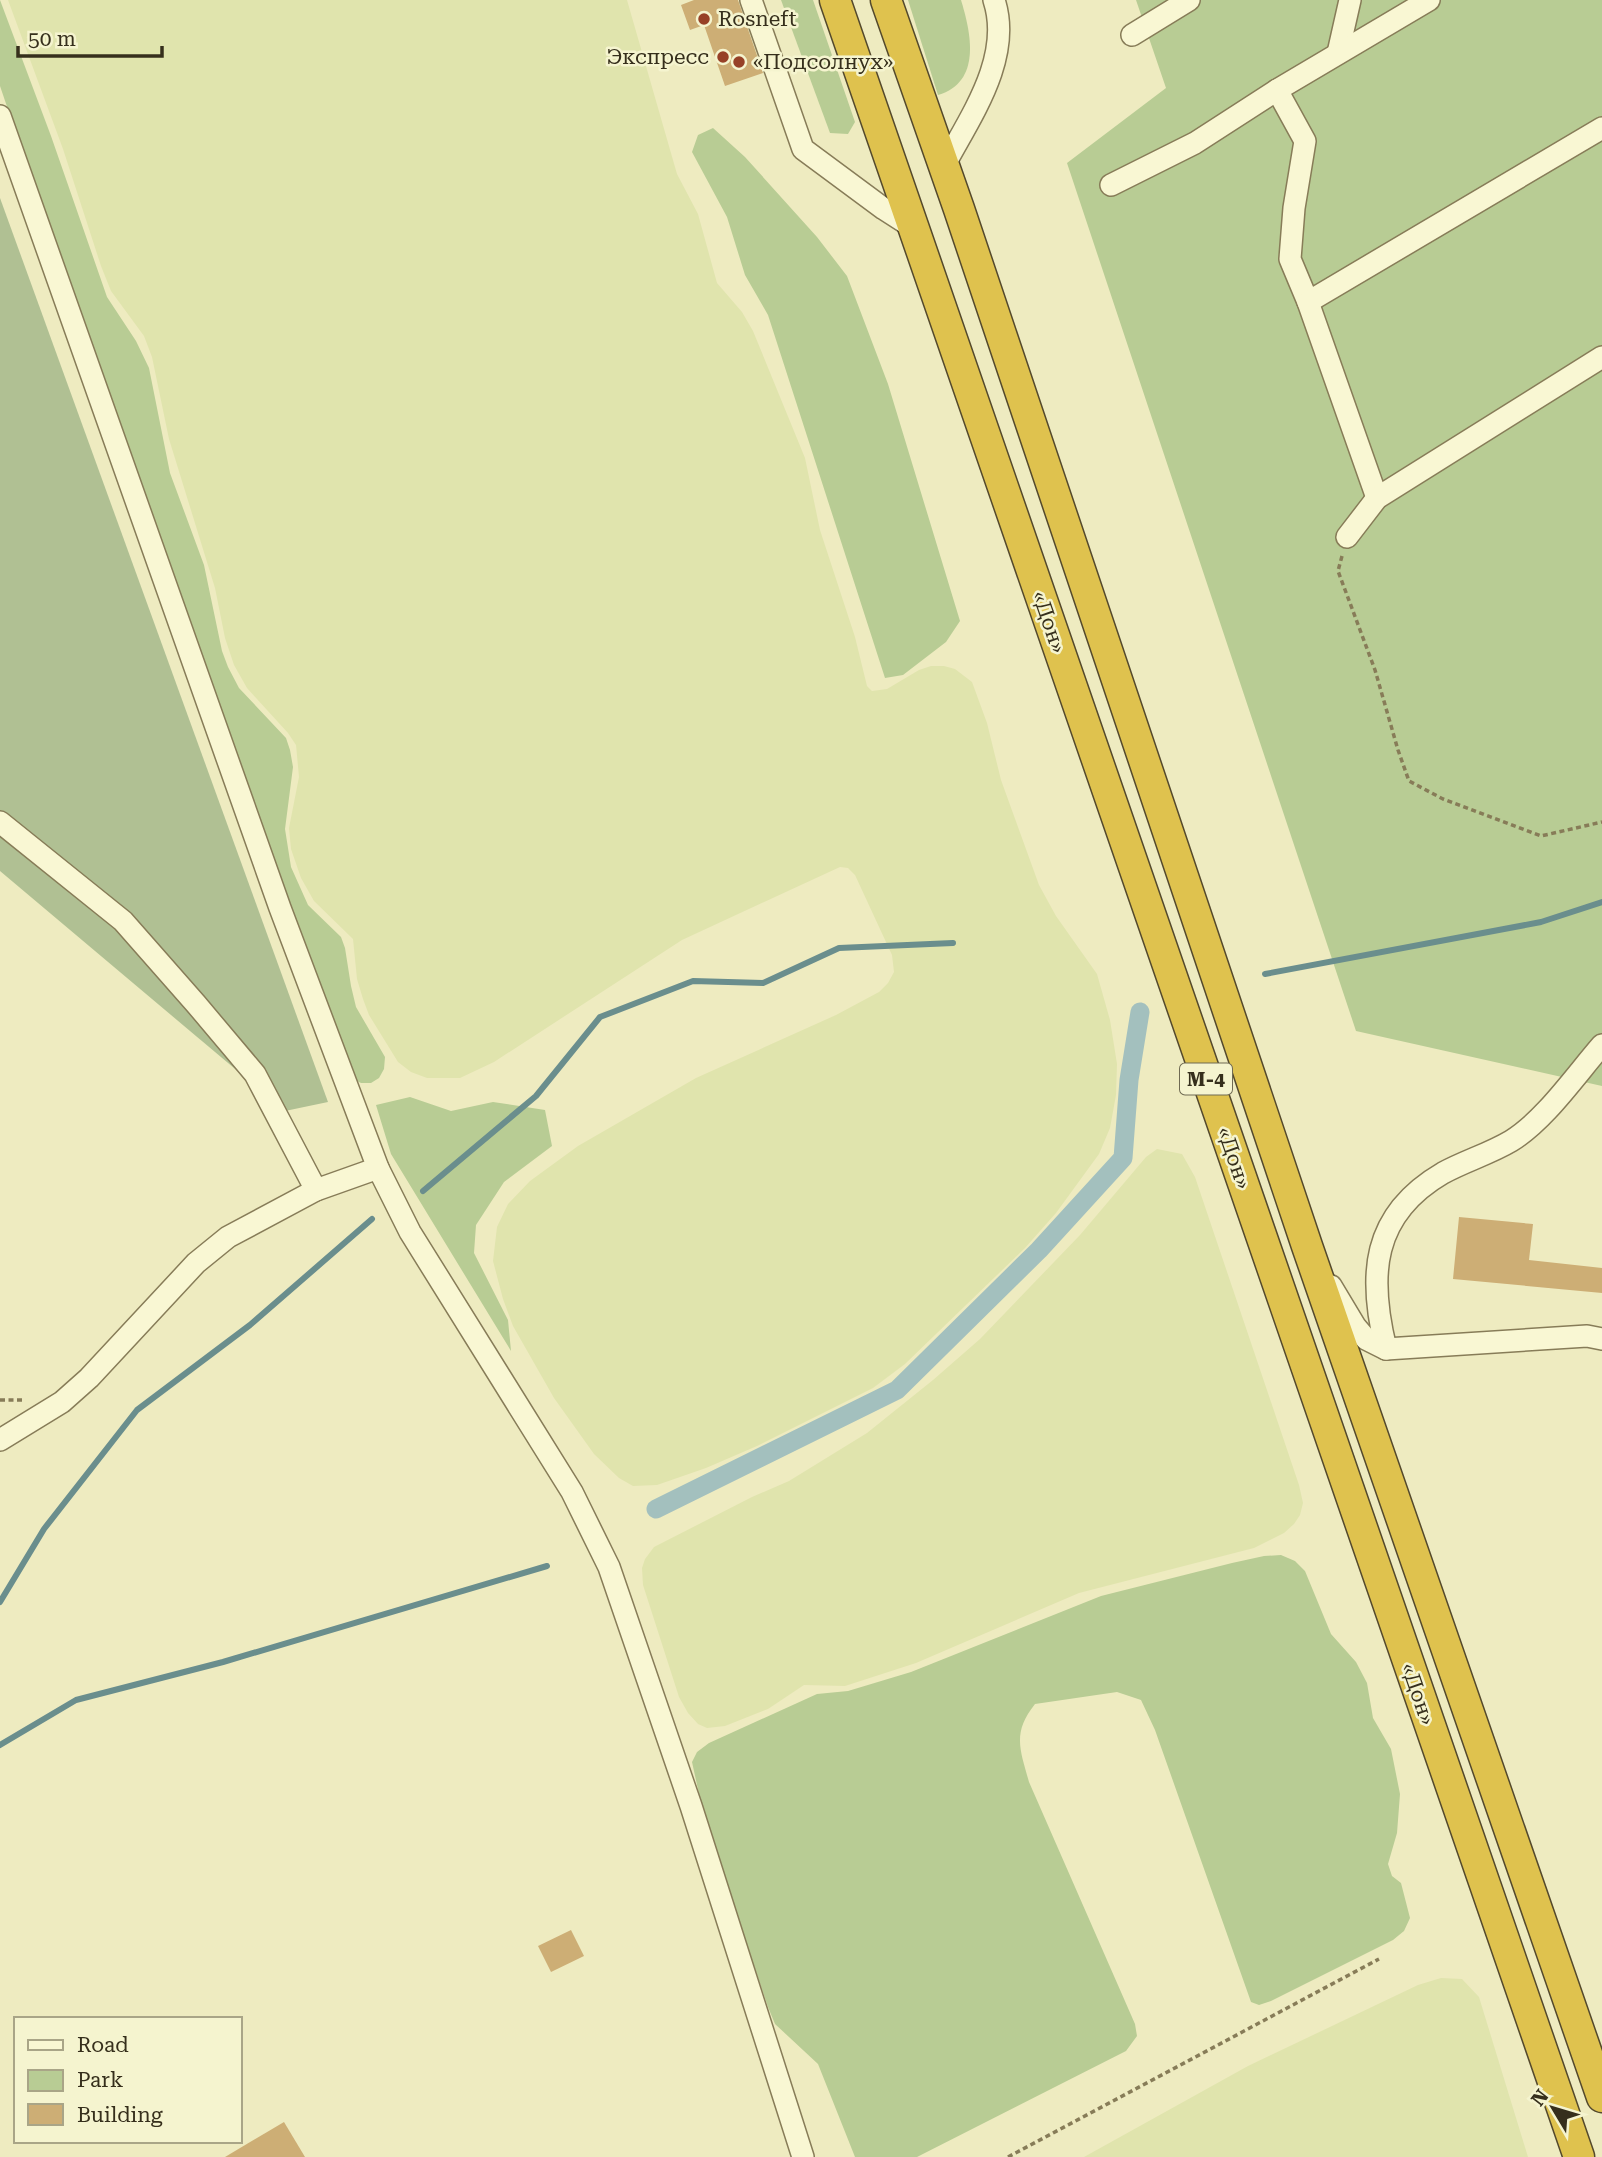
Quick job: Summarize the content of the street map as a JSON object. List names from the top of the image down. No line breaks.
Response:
{"streets":{"highway":["«Дон»","М-4"]},"places":["Rosneft","Экспресс","«Подсолнух»"],"legend":["Road","Park","Building"],"scale_bar":"50 m","north":"top left"}
